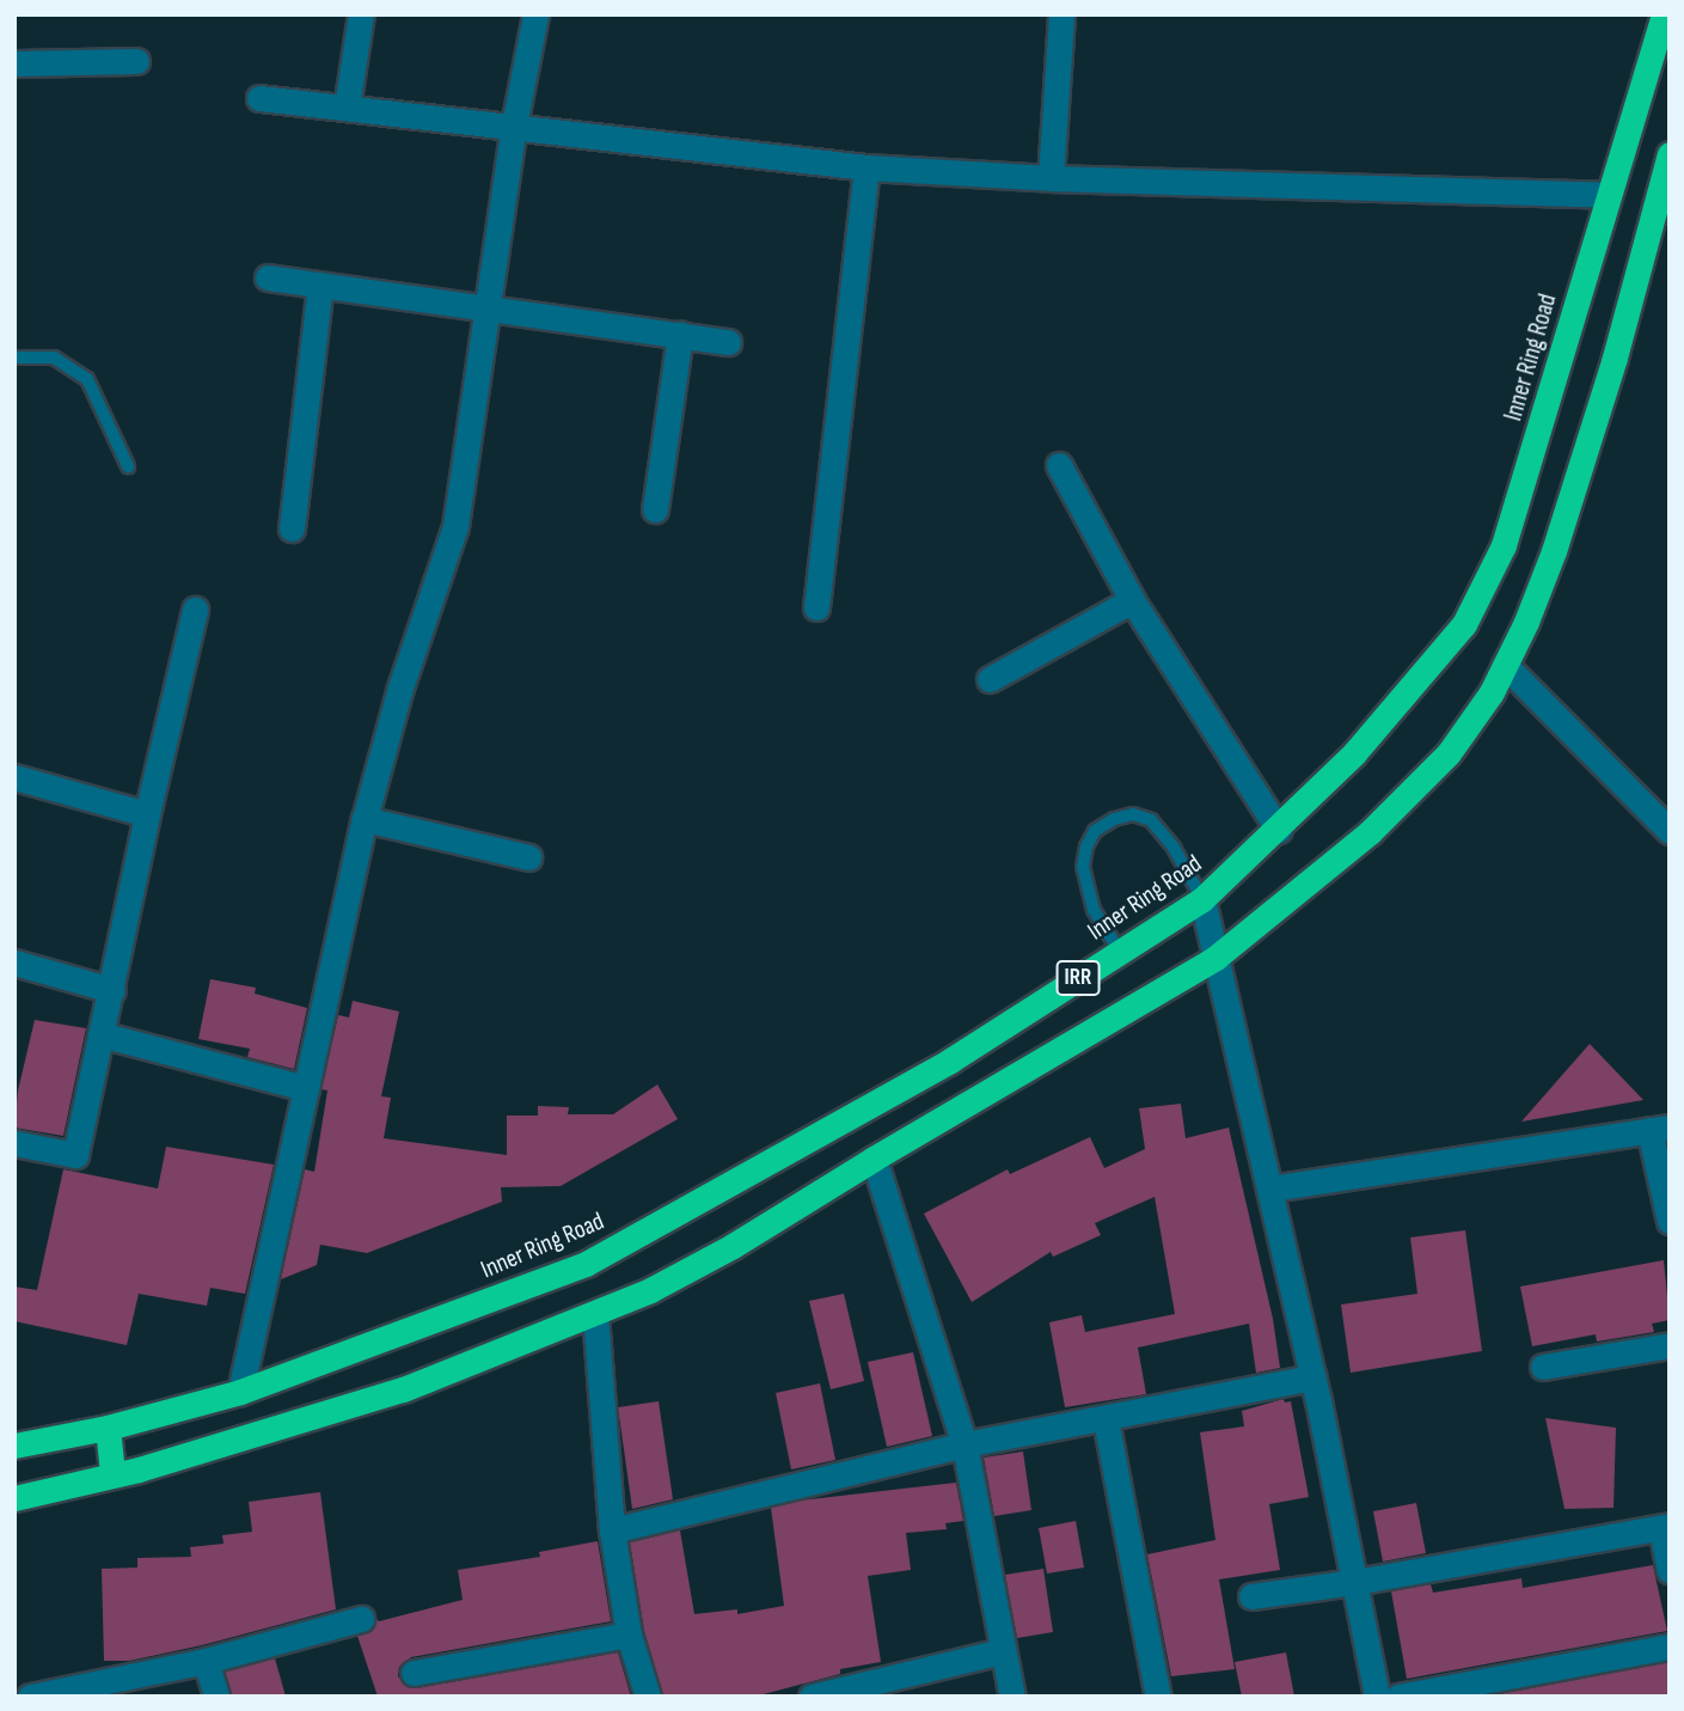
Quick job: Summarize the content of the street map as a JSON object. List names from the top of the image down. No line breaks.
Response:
{"streets":{"highway":["Inner Ring Road","IRR"]}}
